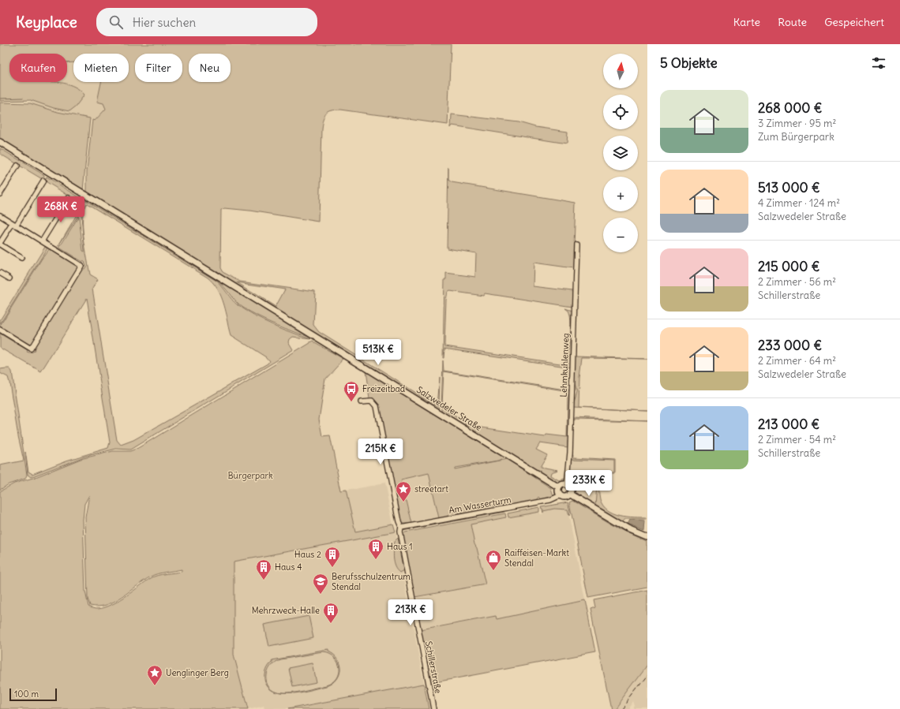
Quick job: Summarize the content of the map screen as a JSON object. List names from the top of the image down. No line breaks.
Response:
{"streets":{"main road":["Salzwedeler Straße"],"street":["Lehmkuhlenweg","Am Wasserturm","Schillerstraße"]},"crossings":[["Lehmkuhlenweg","Salzwedeler Straße"],["Lehmkuhlenweg","Am Wasserturm"],["Salzwedeler Straße","Am Wasserturm"],["Am Wasserturm","Schillerstraße"]],"parks":["Bürgerpark"],"places":{"bus stop":["Freizeitbad"],"place":["streetart","Uenglinger Berg"],"building":["Haus 1","Haus 2","Haus 4","Mehrzweck-Halle"],"shop":["Raiffeisen-Markt Stendal"],"school or university":["Berufsschulzentrum Stendal"]},"scale_bar":"100 m","north":"top","page":{"header":"Keyplace","search":"Hier suchen","nav":["Karte","Route","Gespeichert"],"heading":"5 Objekte","map_buttons":["+","−"],"chip":["Kaufen","Mieten","Filter","Neu"],"list":[{"name":"268 000 €","note":"3 Zimmer · 95 m² · Zum Bürgerpark"},{"name":"513 000 €","note":"4 Zimmer · 124 m² · Salzwedeler Straße"},{"name":"215 000 €","note":"2 Zimmer · 56 m² · Schillerstraße"},{"name":"233 000 €","note":"2 Zimmer · 64 m² · Salzwedeler Straße"},{"name":"213 000 €","note":"2 Zimmer · 54 m² · Schillerstraße"}],"price":["268K €","513K €","215K €","233K €","213K €"],"scale":"100 m"}}
